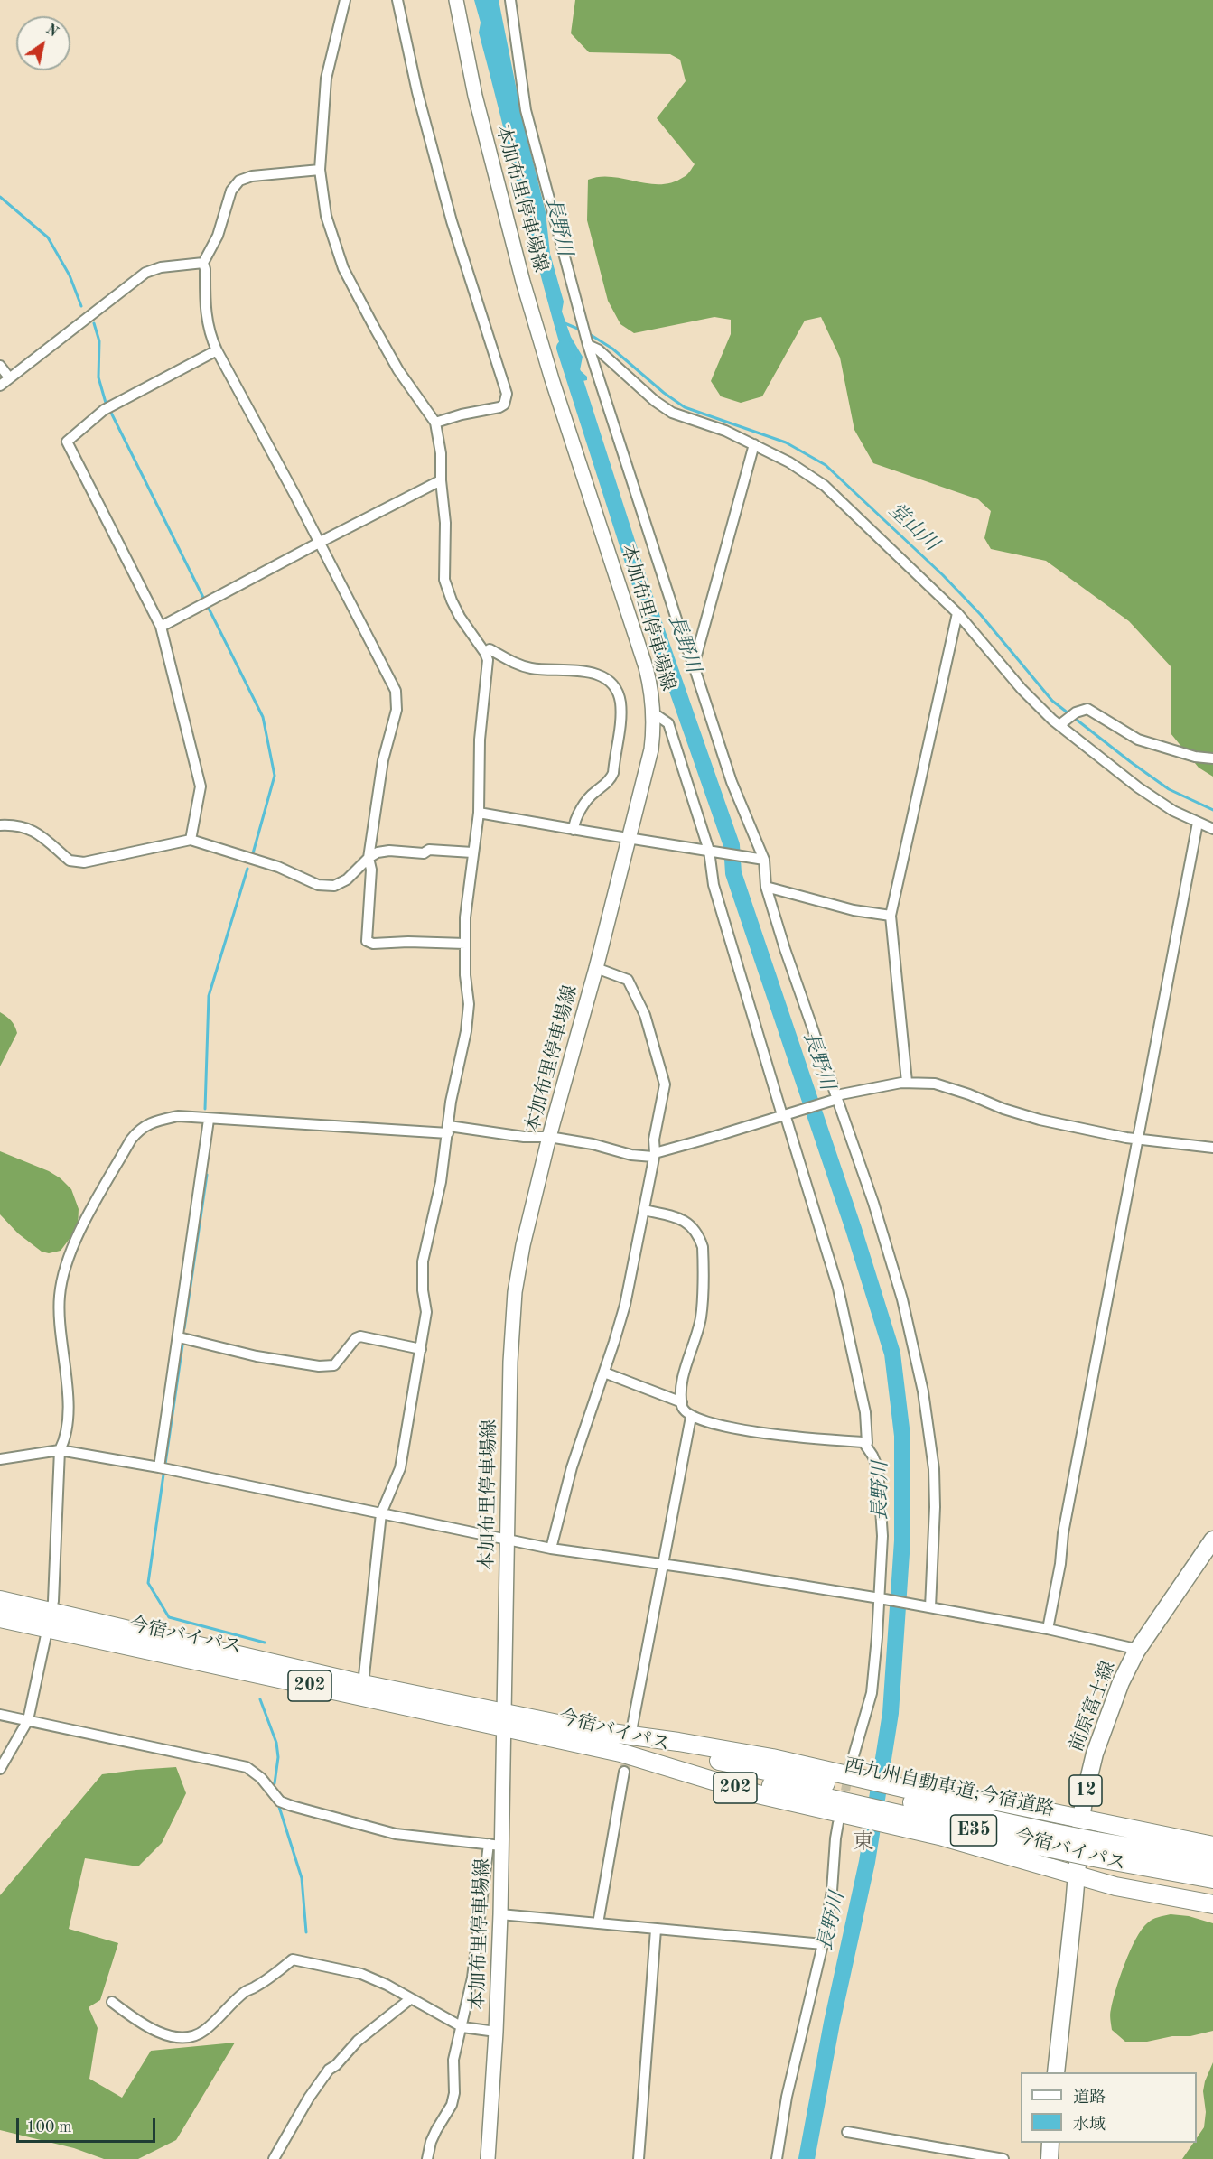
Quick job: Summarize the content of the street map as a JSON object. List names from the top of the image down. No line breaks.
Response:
{"streets":{"highway":["今宿バイパス","202","西九州自動車道;今宿道路","E35"],"main road":["本加布里停車場線","前原富士線","12"]},"crossings":[["本加布里停車場線","今宿バイパス"],["今宿バイパス","前原富士線"],["今宿バイパス","西九州自動車道;今宿道路"]],"districts":["東"],"water":["長野川","堂山川"],"legend":["道路","水域"],"scale_bar":"100 m","north":"top right"}
